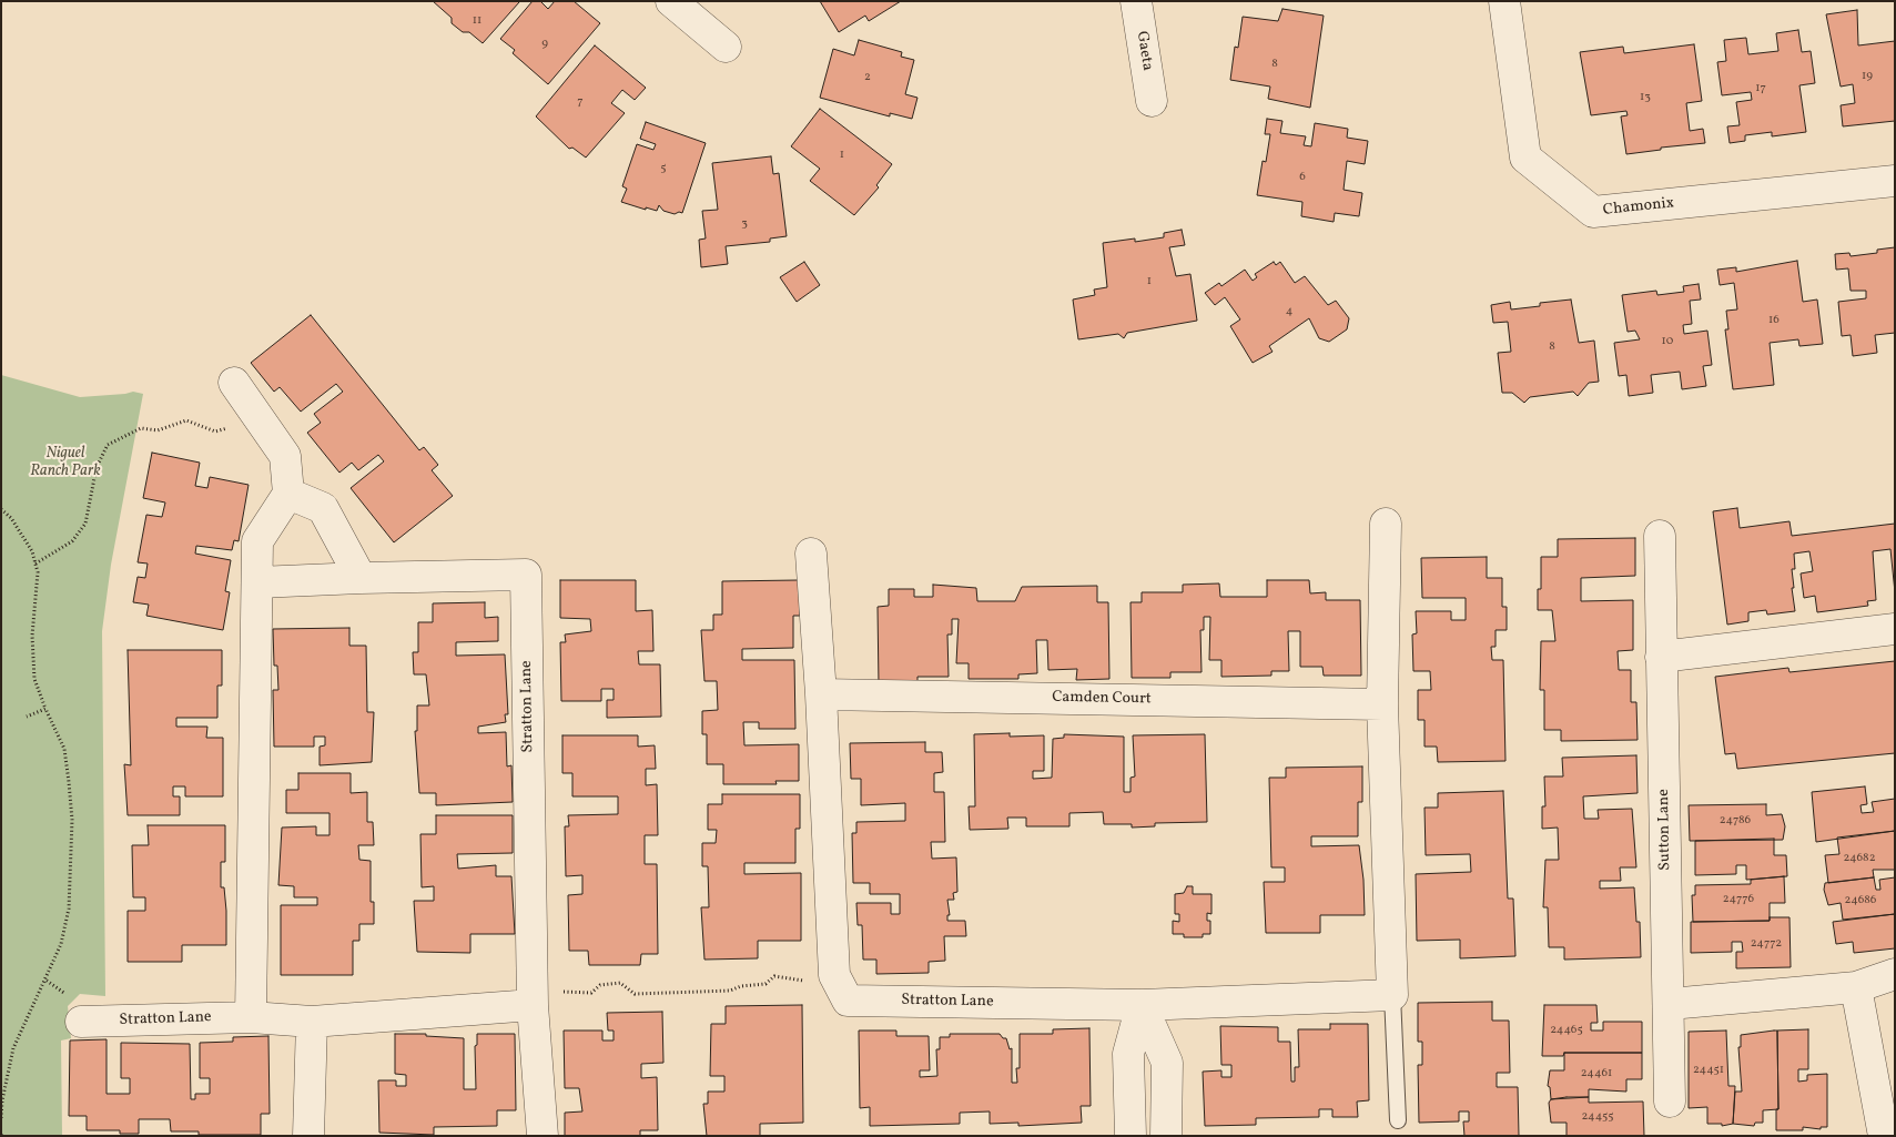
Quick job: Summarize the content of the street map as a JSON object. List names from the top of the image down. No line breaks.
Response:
{"streets":{"street":["Gaeta","Chamonix","Camden Court","Stratton Lane","Sutton Lane"]},"parks":["Niguel Ranch Park"],"house_numbers":["11","9","8","19","2","17","13","7","1","5","6","3","1","4","16","10","8","24786","24682","24776","24686","24772","24465","24451","24461","24455"]}
